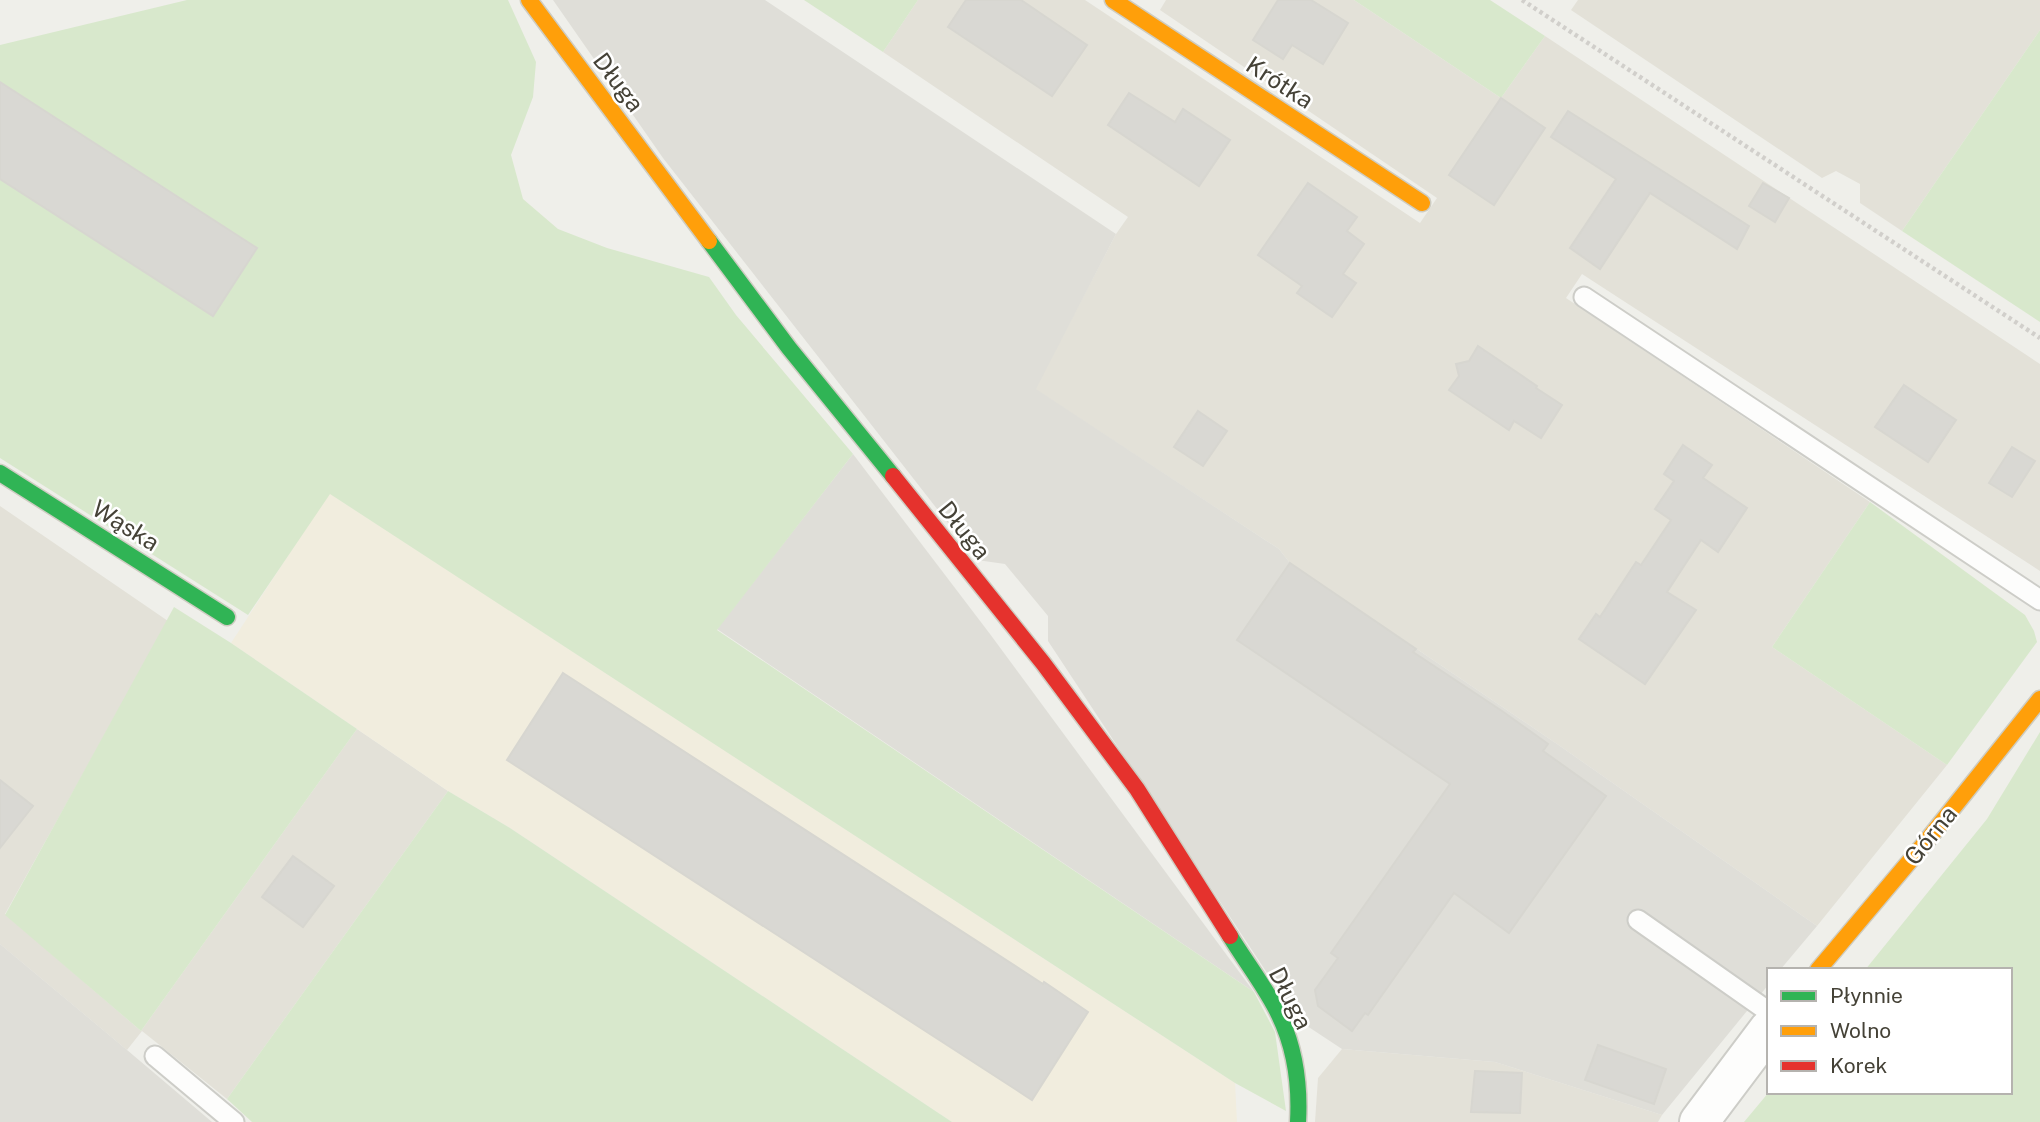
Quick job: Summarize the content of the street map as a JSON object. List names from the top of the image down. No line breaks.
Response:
{"streets":{"street":["Długa","Krótka","Wąska","Górna"]},"legend":["Płynnie","Wolno","Korek"]}
